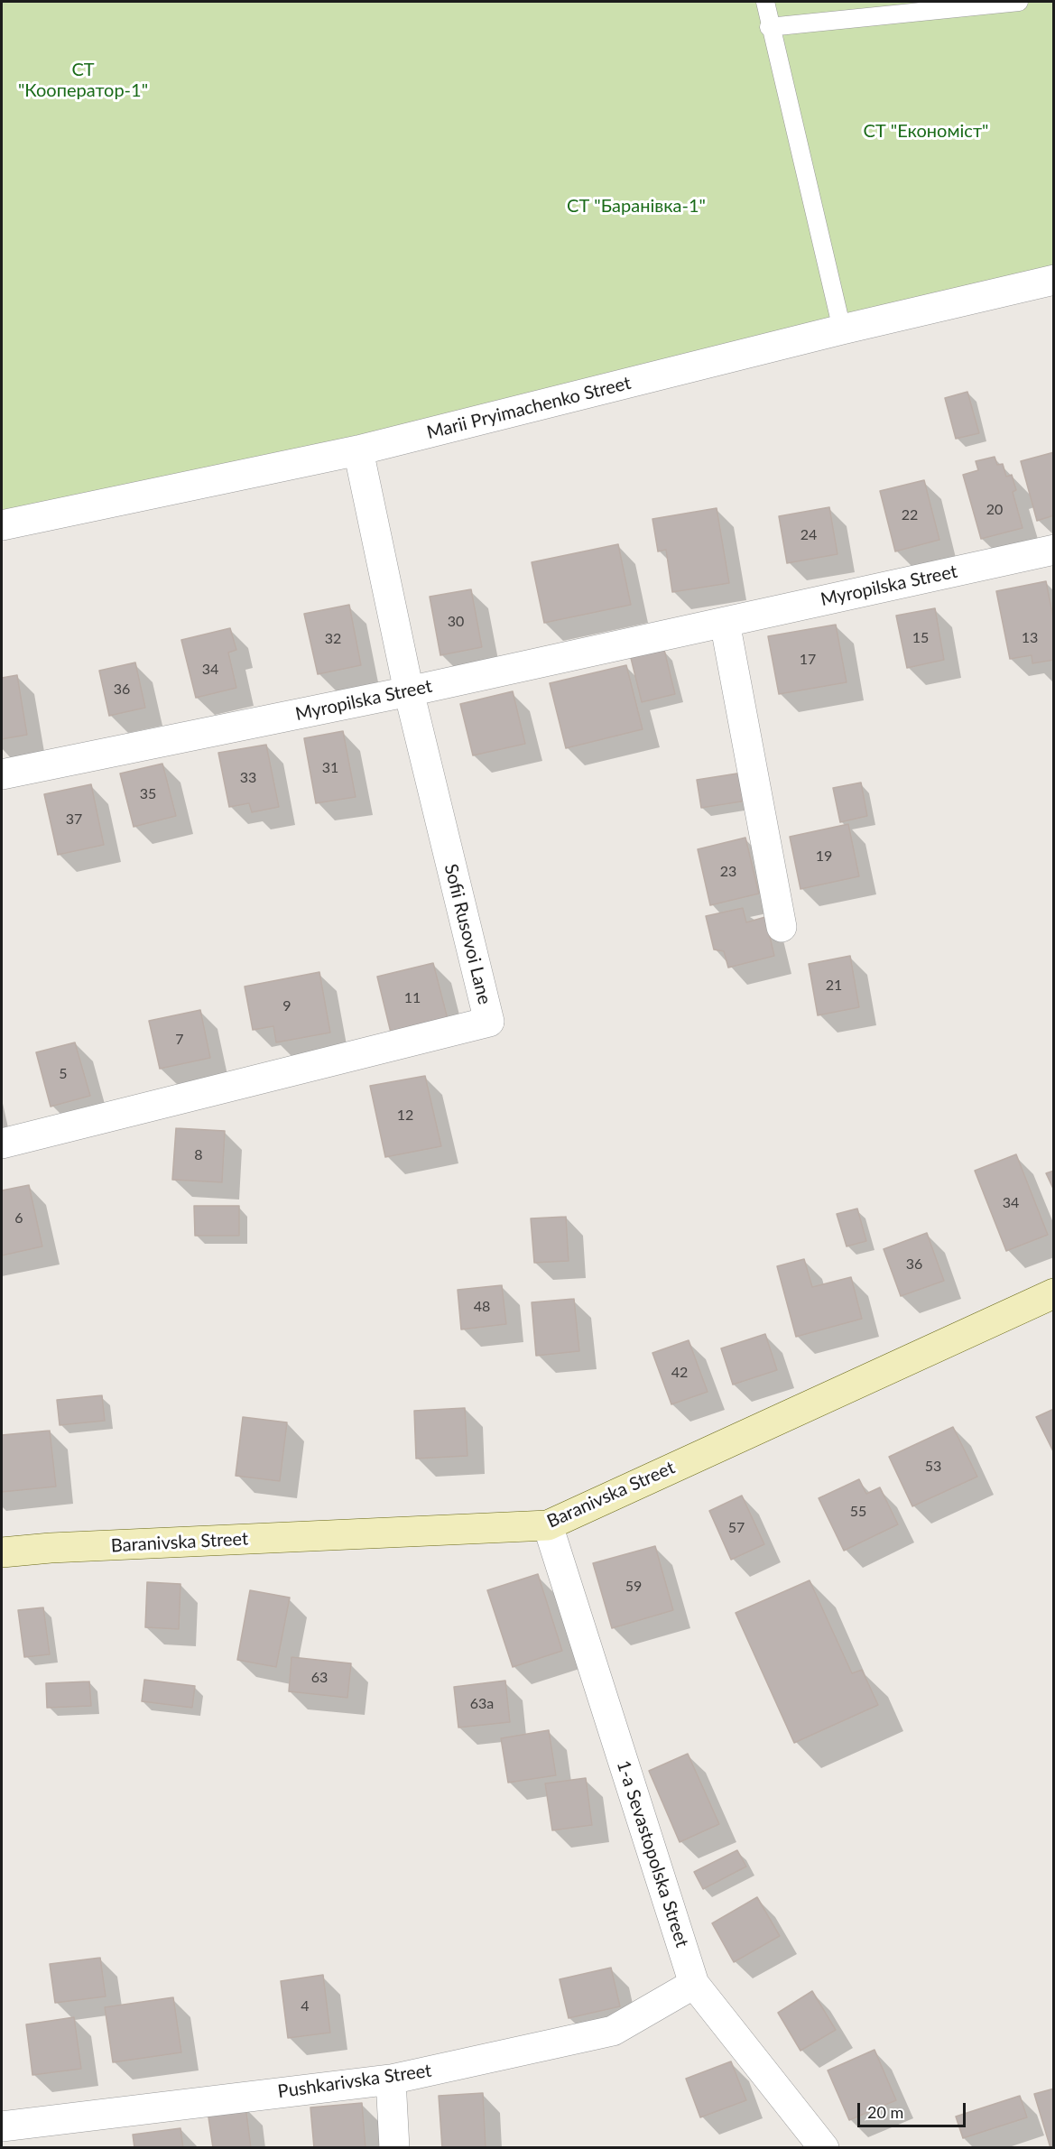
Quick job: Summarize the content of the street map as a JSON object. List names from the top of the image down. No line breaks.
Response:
{"streets":{"main road":["Baranivska Street"],"street":["Marii Pryimachenko Street","Myropilska Street","Sofii Rusovoi Lane","1-a Sevastopolska Street","Pushkarivska Street"]},"crossings":[["Marii Pryimachenko Street","Sofii Rusovoi Lane"],["Myropilska Street","Sofii Rusovoi Lane"],["Baranivska Street","1-a Sevastopolska Street"],["1-a Sevastopolska Street","Pushkarivska Street"]],"parks":["СТ \"Кооператор-1\"","СТ \"Економіст\"","СТ \"Баранівка-1\""],"house_numbers":["20","22","24","30","15","13","32","17","34","36","31","33","35","37","19","23","21","11","9","7","5","12","8","34","6","36","48","42","53","55","57","59","63","63а","4"],"scale_bar":"20 m"}
